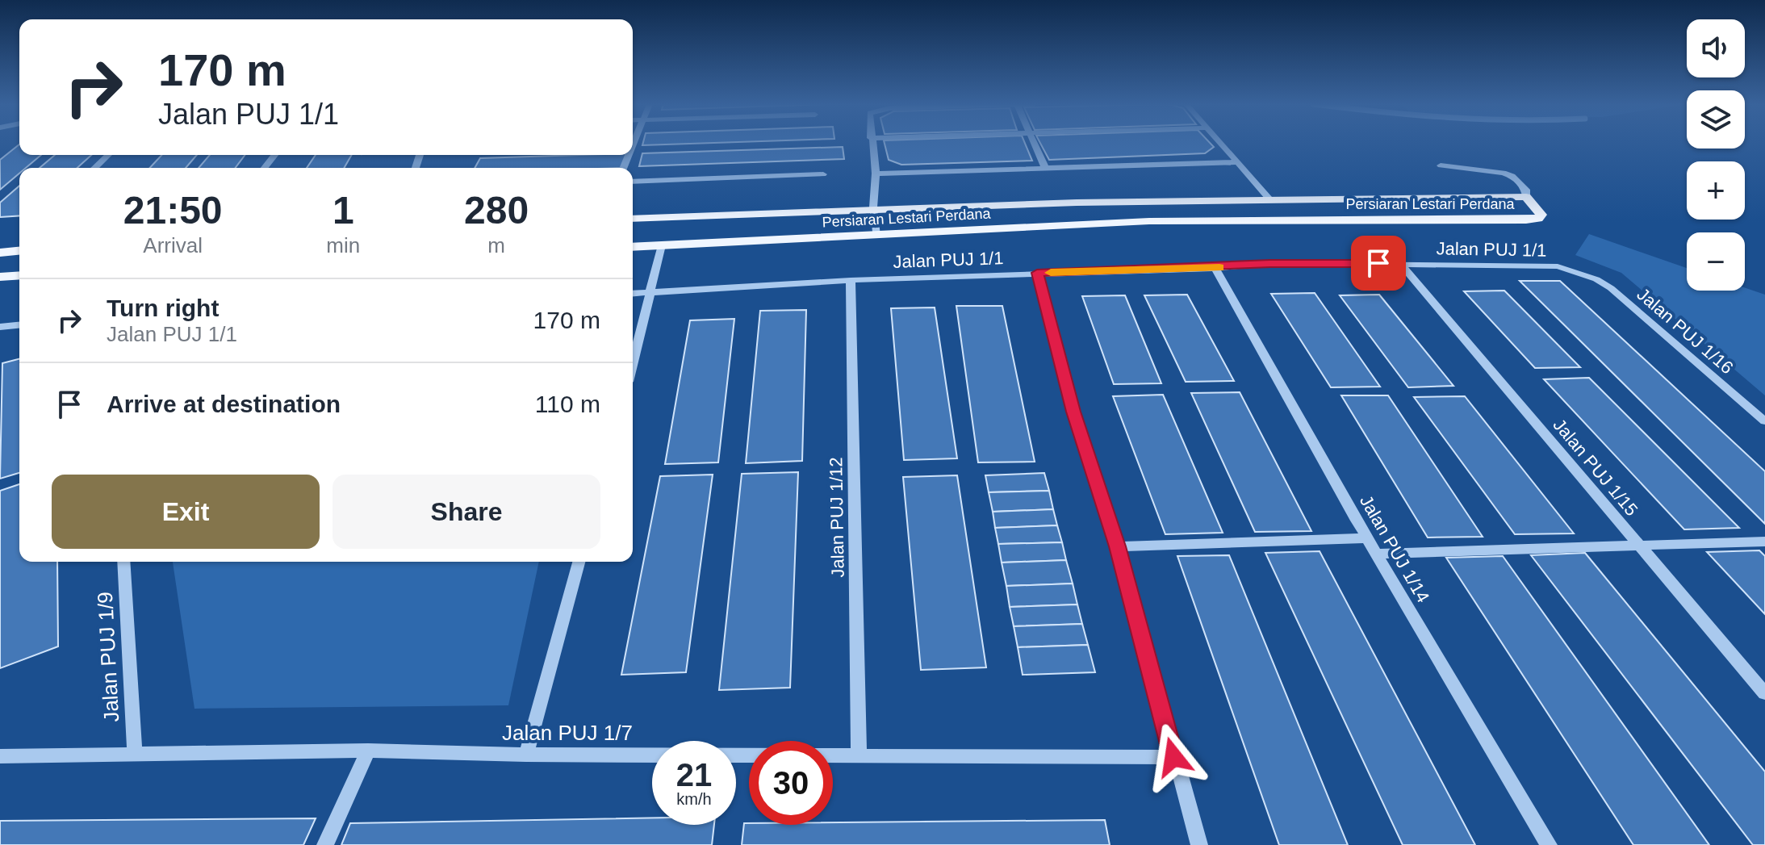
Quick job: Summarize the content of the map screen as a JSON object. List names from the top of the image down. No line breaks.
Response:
{"streets":{"main road":["Persiaran Lestari Perdana"],"street":["Jalan PUJ 1/1","Jalan PUJ 1/16","Jalan PUJ 1/15","Jalan PUJ 1/12","Jalan PUJ 1/14","Jalan PUJ 1/9","Jalan PUJ 1/7"]},"crossings":[["Jalan PUJ 1/1","Jalan PUJ 1/16"],["Jalan PUJ 1/1","Jalan PUJ 1/15"],["Jalan PUJ 1/1","Jalan PUJ 1/12"],["Jalan PUJ 1/1","Jalan PUJ 1/14"],["Jalan PUJ 1/12","Jalan PUJ 1/7"],["Jalan PUJ 1/9","Jalan PUJ 1/7"]],"page":{"map_buttons":["+","−"],"turn":["170 m","Jalan PUJ 1/1"],"eta":["21:50","Arrival","1","min","280","m"],"list":[{"name":"Turn right","note":"Jalan PUJ 1/1","value":"170 m"},{"name":"Arrive at destination","value":"110 m"}],"buttons":["Exit","Share"],"speed":"21 km/h","limit":"30"}}
